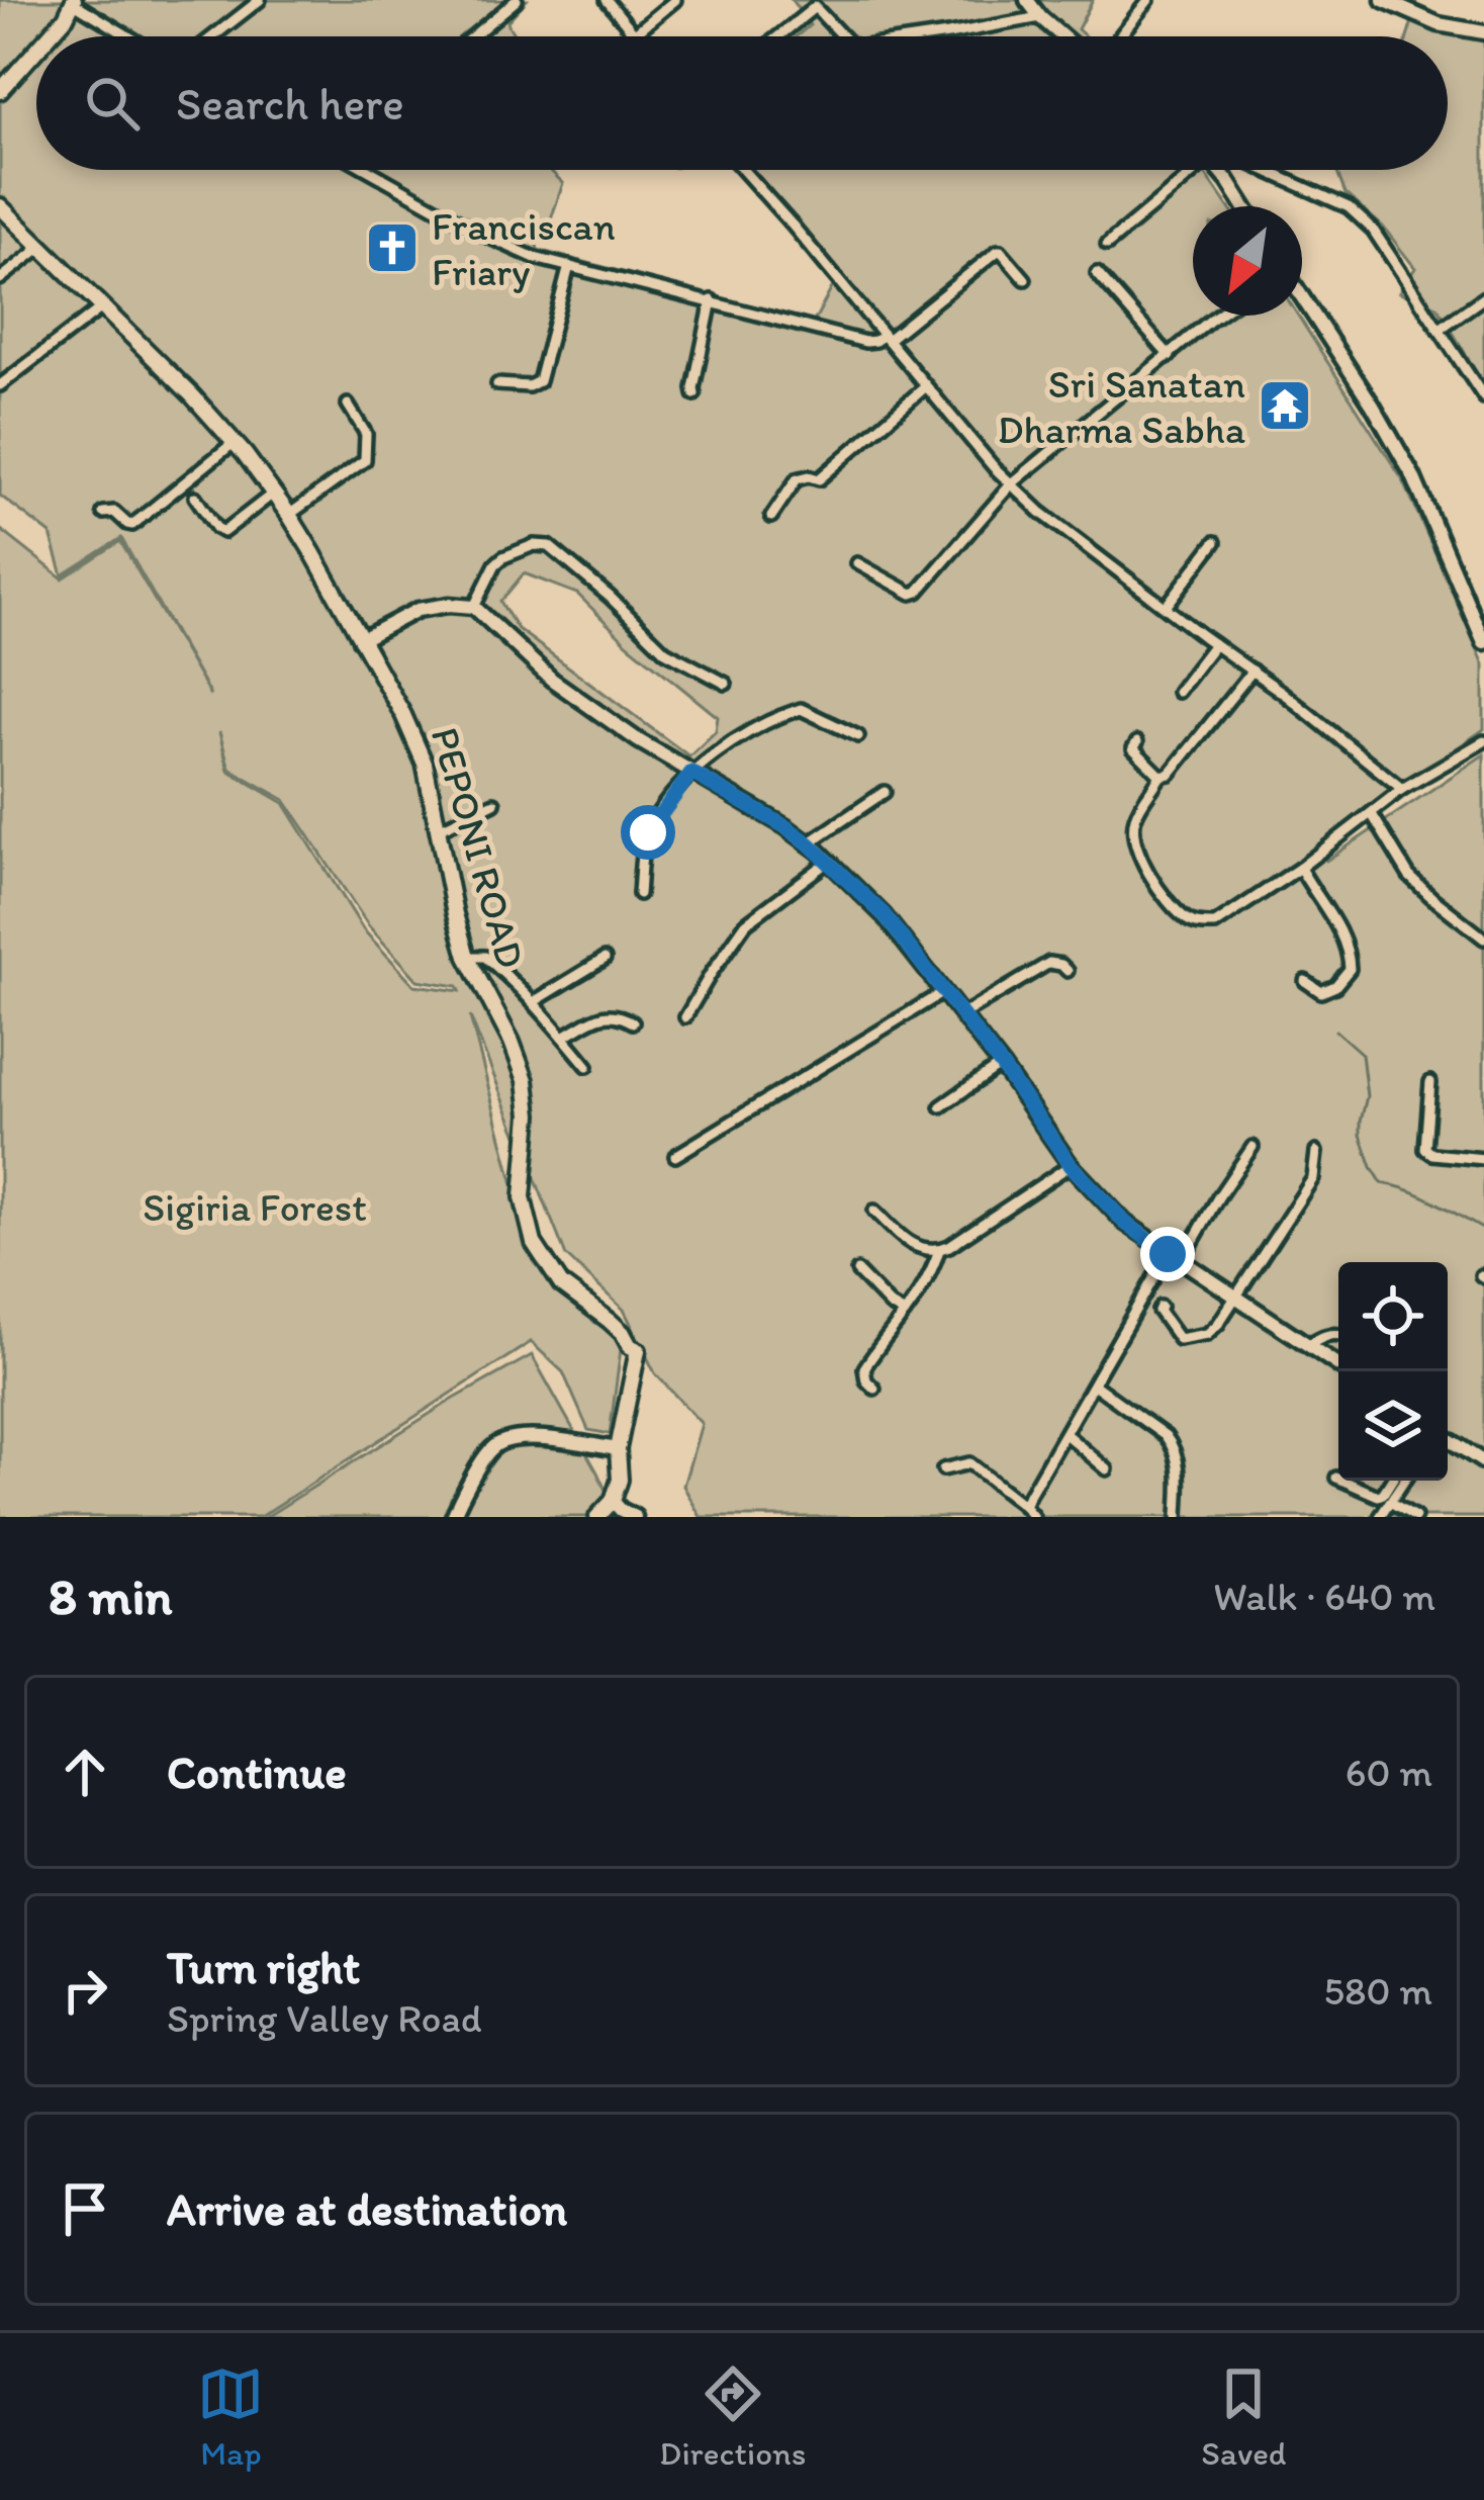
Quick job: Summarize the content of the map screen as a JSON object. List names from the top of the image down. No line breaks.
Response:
{"streets":{"main road":["PEPONI ROAD"]},"parks":["Sigiria Forest"],"places":{"church":["Franciscan Friary"],"temple":["Sri Sanatan Dharma Sabha"]},"north":"bottom left","page":{"search":"Search here","heading":["8 min","Walk · 640 m"],"list":[["Continue","60 m"],["Turn right","Spring Valley Road","580 m"],"Arrive at destination"],"nav":["Map","Directions","Saved"]}}
